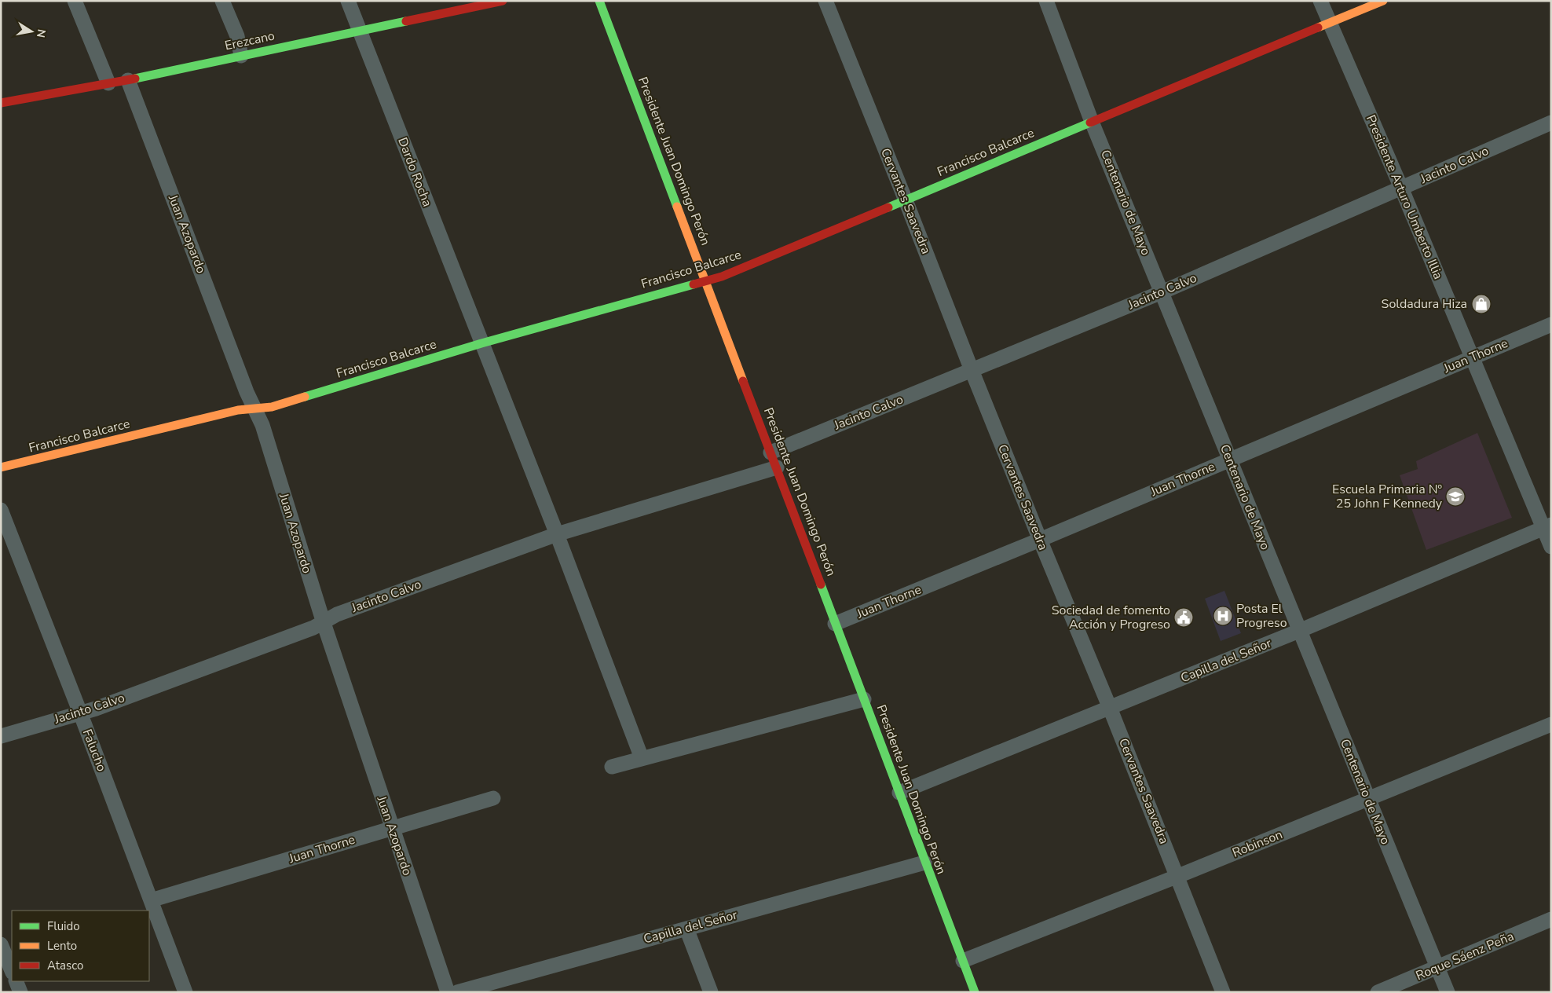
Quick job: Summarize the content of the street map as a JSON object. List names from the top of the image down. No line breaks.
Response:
{"streets":{"street":["Erezcano","Francisco Balcarce","Presidente Juan Domingo Perón","Jacinto Calvo","Dardo Rocha","Presidente Arturo Umberto Illia","Cervantes Saavedra","Centenario de Mayo","Juan Azopardo","Juan Thorne","Capilla del Señor","Falucho","Robinson","Roque Sáenz Peña"]},"crossings":[["Erezcano","Dardo Rocha"],["Erezcano","Juan Azopardo"],["Francisco Balcarce","Presidente Juan Domingo Perón"],["Francisco Balcarce","Dardo Rocha"],["Francisco Balcarce","Presidente Arturo Umberto Illia"],["Francisco Balcarce","Cervantes Saavedra"],["Francisco Balcarce","Centenario de Mayo"],["Francisco Balcarce","Juan Azopardo"],["Presidente Juan Domingo Perón","Jacinto Calvo"],["Presidente Juan Domingo Perón","Juan Thorne"],["Presidente Juan Domingo Perón","Capilla del Señor"],["Presidente Juan Domingo Perón","Robinson"],["Jacinto Calvo","Dardo Rocha"],["Jacinto Calvo","Presidente Arturo Umberto Illia"],["Jacinto Calvo","Cervantes Saavedra"],["Jacinto Calvo","Centenario de Mayo"],["Jacinto Calvo","Juan Azopardo"],["Jacinto Calvo","Falucho"],["Presidente Arturo Umberto Illia","Juan Thorne"],["Presidente Arturo Umberto Illia","Capilla del Señor"],["Cervantes Saavedra","Juan Thorne"],["Cervantes Saavedra","Capilla del Señor"],["Cervantes Saavedra","Robinson"],["Centenario de Mayo","Juan Thorne"],["Centenario de Mayo","Capilla del Señor"],["Centenario de Mayo","Robinson"],["Centenario de Mayo","Roque Sáenz Peña"],["Juan Azopardo","Juan Thorne"],["Juan Thorne","Falucho"]],"places":{"shop":["Soldadura Hiza"],"school or university":["Escuela Primaria Nº 25 John F Kennedy"],"hospital":["Posta El Progreso"],"public building":["Sociedad de fomento Acción y Progreso"]},"legend":["Fluido","Lento","Atasco"],"north":"right"}
